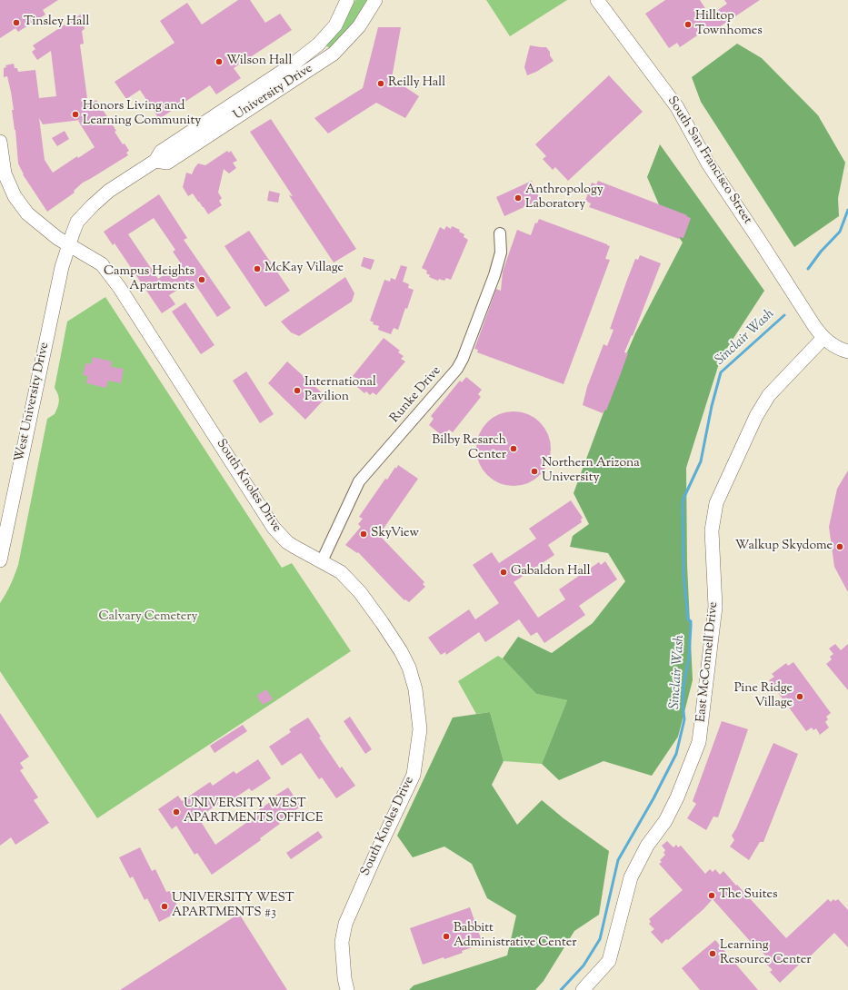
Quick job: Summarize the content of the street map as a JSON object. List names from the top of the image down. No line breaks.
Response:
{"streets":{"street":["University Drive","South San Francisco Street","Runke Drive","West University Drive","South Knoles Drive","East McConnell Drive"]},"crossings":[["University Drive","West University Drive"],["University Drive","South Knoles Drive"],["South San Francisco Street","East McConnell Drive"],["Runke Drive","South Knoles Drive"],["West University Drive","South Knoles Drive"]],"water":["Sinclair Wash"],"parks":["Calvary Cemetery"],"places":["Tinsley Hall","Hilltop Townhomes","Wilson Hall","Reilly Hall","Honors Living and Learning Community","Anthropology Laboratory","McKay Village","Campus Heights Apartments","International Pavilion","Bilby Resarch Center","Northern Arizona University","SkyView","Walkup Skydome","Gabaldon Hall","Pine Ridge Village","UNIVERSITY WEST APARTMENTS OFFICE","The Suites","UNIVERSITY WEST APARTMENTS #3","Babbitt Administrative Center","Learning Resource Center"]}
